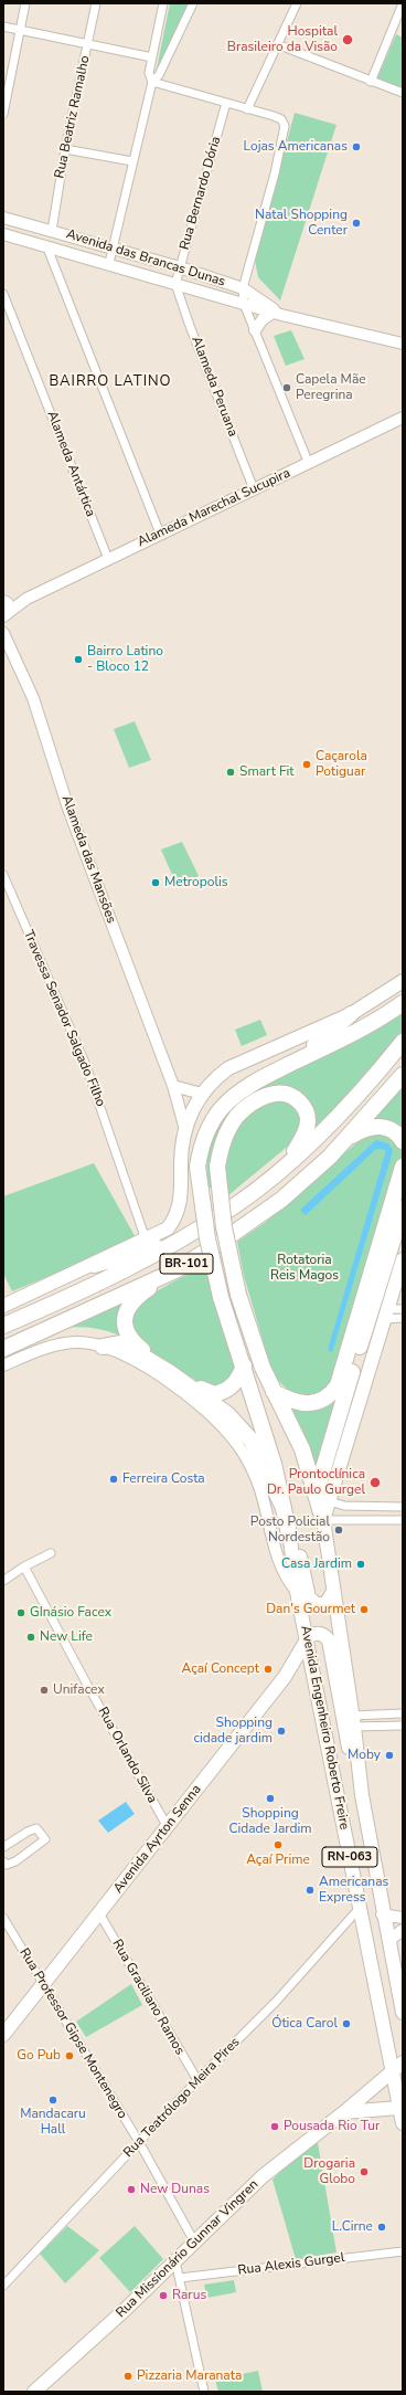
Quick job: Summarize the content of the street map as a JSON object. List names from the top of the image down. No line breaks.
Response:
{"streets":{"highway":["BR-101"],"main road":["Avenida das Brancas Dunas","Alameda Marechal Sucupira","Alameda das Mansões","Avenida Engenheiro Roberto Freire","Avenida Ayrton Senna","RN-063","Rua Missionário Gunnar Vingren"],"street":["Rua Beatriz Ramalho","Rua Bernardo Dória","Alameda Peruana","Alameda Antártica","Travessa Senador Salgado Filho","Rua Orlando Silva","Rua Graciliano Ramos","Rua Professor Gipse Montenegro","Rua Teatrólogo Meira Pires","Rua Alexis Gurgel"]},"crossings":[["Rua Beatriz Ramalho","Avenida das Brancas Dunas"],["Rua Bernardo Dória","Avenida das Brancas Dunas"],["Rua Bernardo Dória","Alameda Peruana"],["Avenida das Brancas Dunas","Alameda Peruana"],["Alameda Peruana","Alameda Marechal Sucupira"],["Alameda Antártica","Alameda Marechal Sucupira"],["Alameda Marechal Sucupira","Alameda das Mansões"],["Avenida Engenheiro Roberto Freire","Avenida Ayrton Senna"],["Avenida Engenheiro Roberto Freire","Rua Teatrólogo Meira Pires"],["Avenida Engenheiro Roberto Freire","Rua Missionário Gunnar Vingren"],["Rua Orlando Silva","Avenida Ayrton Senna"],["Avenida Ayrton Senna","Rua Graciliano Ramos"],["Avenida Ayrton Senna","Rua Professor Gipse Montenegro"],["Rua Graciliano Ramos","Rua Teatrólogo Meira Pires"],["Rua Professor Gipse Montenegro","Rua Teatrólogo Meira Pires"],["Rua Professor Gipse Montenegro","Rua Missionário Gunnar Vingren"]],"districts":["BAIRRO LATINO"],"parks":["Rotatoria Reis Magos"],"places":["Hospital Brasileiro da Visão","Lojas Americanas","Natal Shopping Center","Capela Mãe Peregrina","Bairro Latino - Bloco 12","Caçarola Potiguar","Smart Fit","Metropolis","Ferreira Costa","Prontoclínica Dr. Paulo Gurgel","Posto Policial Nordestão","Casa Jardim","Dan's Gourmet","GInásio Facex","New Life","Açaí Concept","Unifacex","Shopping cidade jardim","Moby","Shopping Cidade Jardim","Açaí Prime","Americanas Express","Ótica Carol","Go Pub","Mandacaru Hall","Pousada Rio Tur","Drogaria Globo","New Dunas","L.Cirne","Rarus","Pizzaria Maranata"]}
